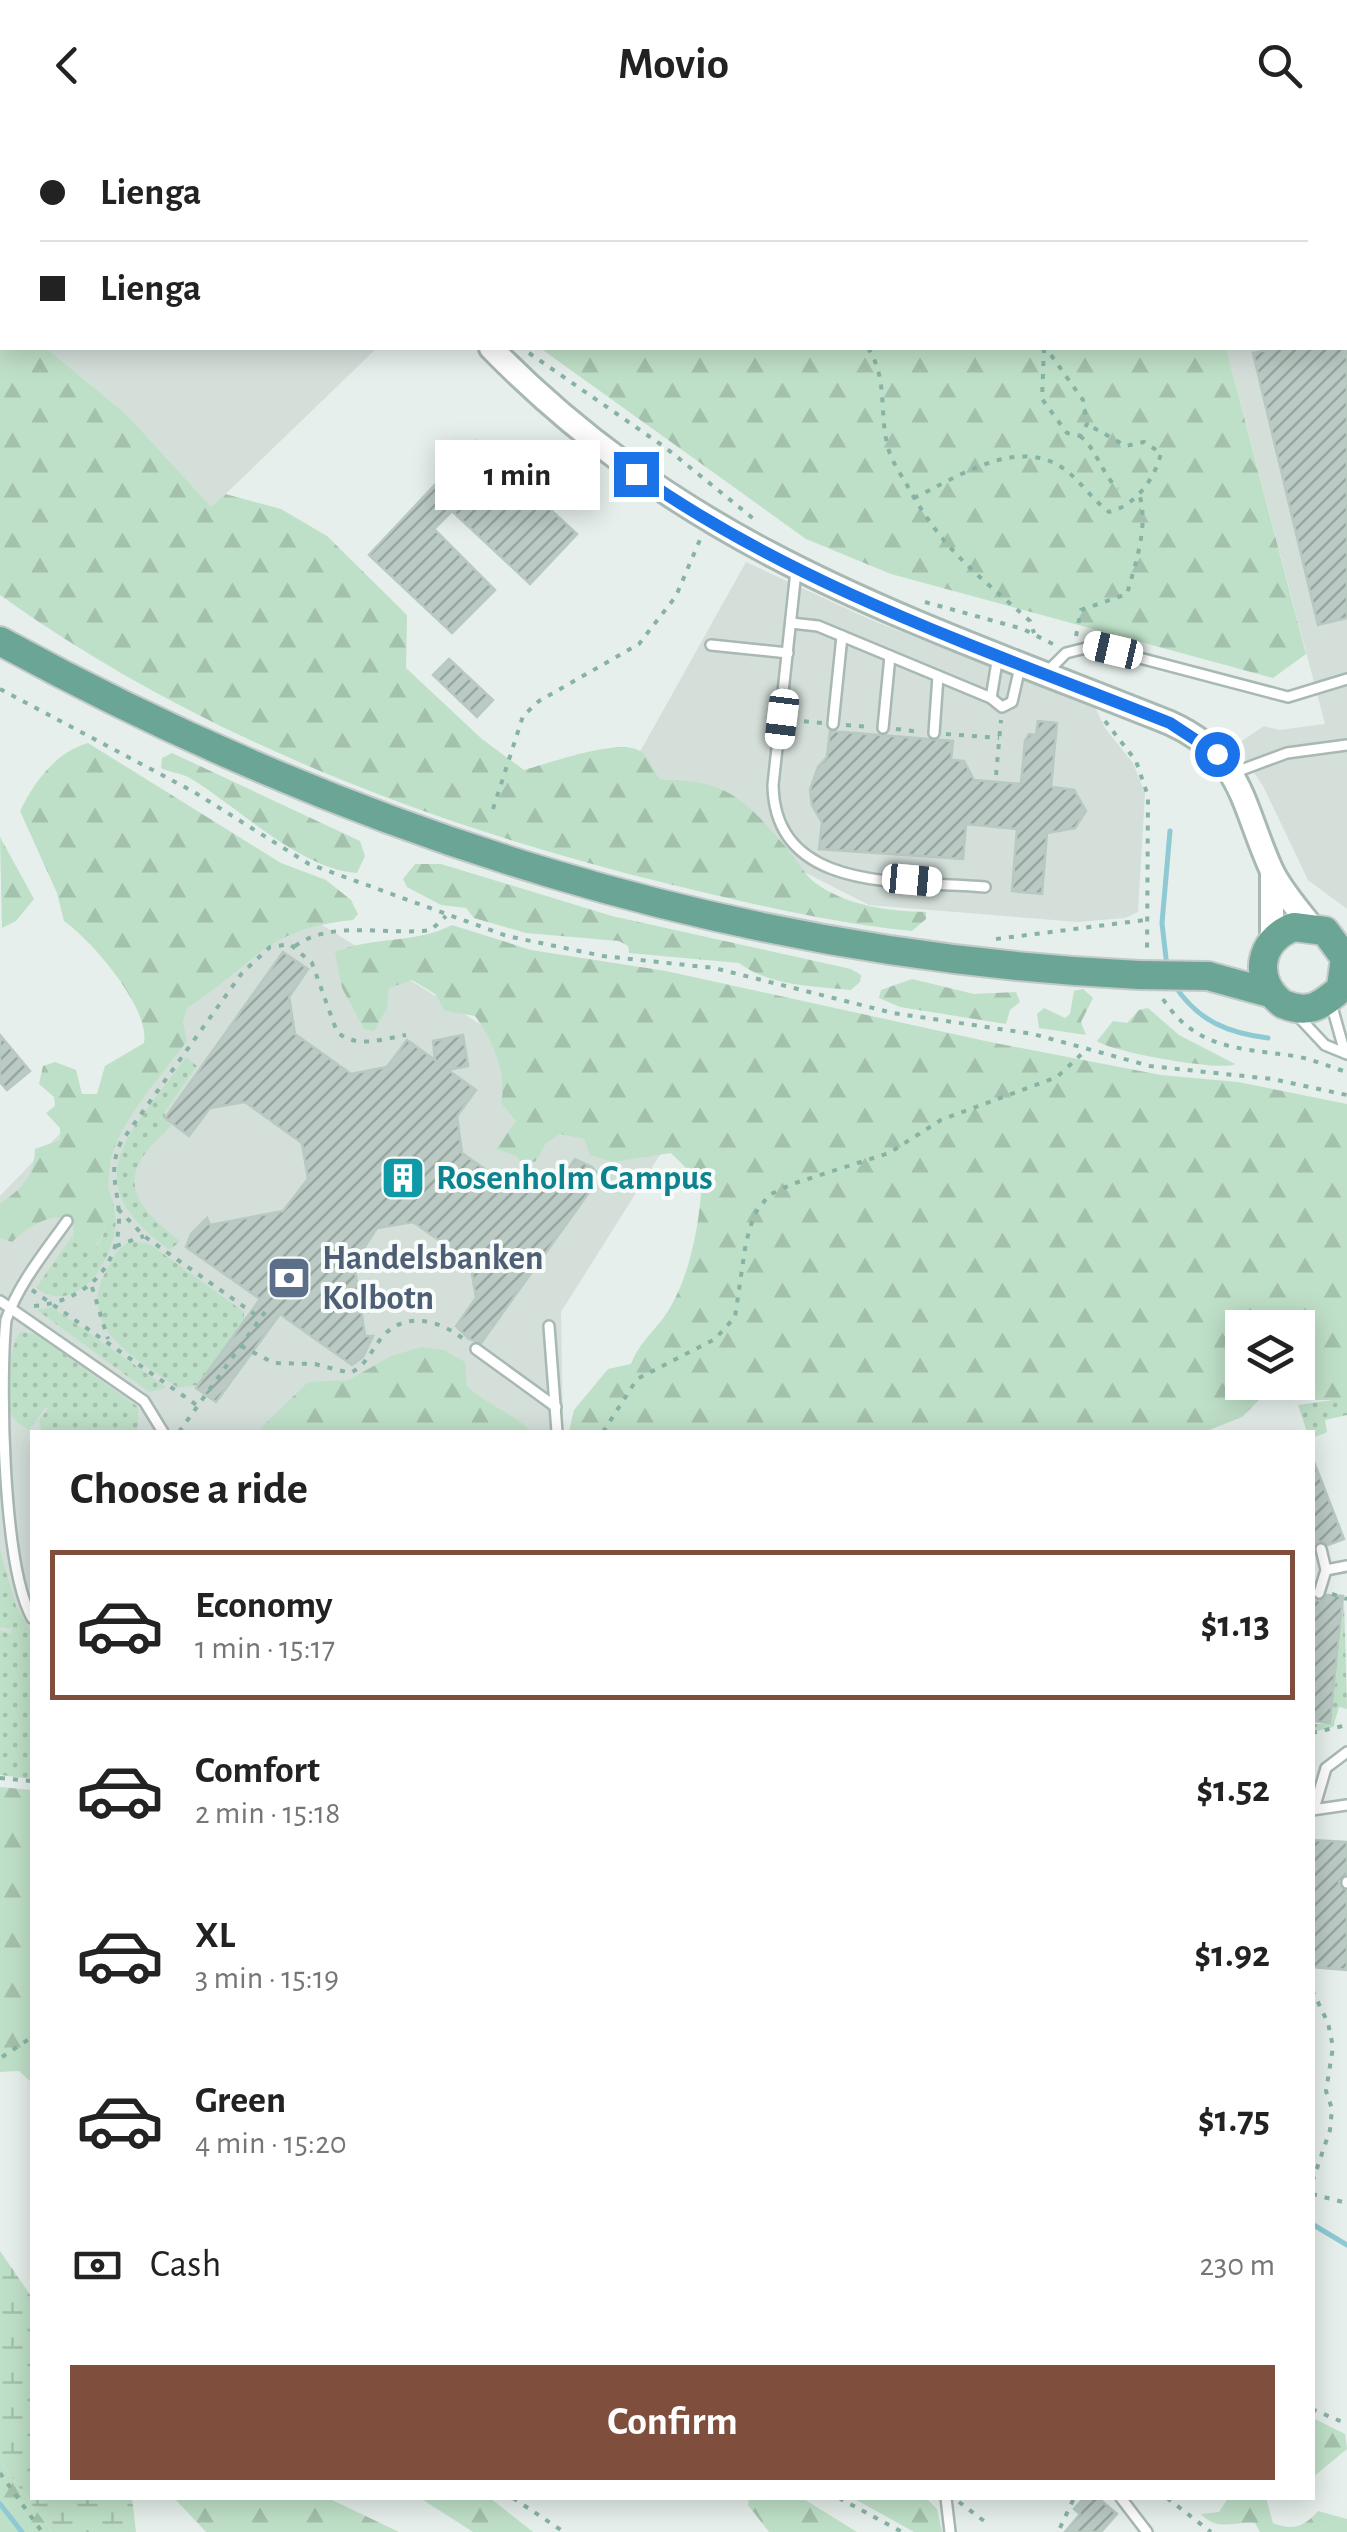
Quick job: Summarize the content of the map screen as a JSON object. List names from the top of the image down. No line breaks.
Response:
{"places":{"building":["Rosenholm Campus"],"bank":["Handelsbanken Kolbotn"]},"page":{"header":"Movio","banner":["Lienga","Lienga"],"bubble":"1 min","heading":"Choose a ride","list":[{"name":"Economy","note":"1 min · 15:17","value":"$1.13"},{"name":"Comfort","note":"2 min · 15:18","value":"$1.52"},{"name":"XL","note":"3 min · 15:19","value":"$1.92"},{"name":"Green","note":"4 min · 15:20","value":"$1.75"}],"pay":["Cash","230 m"],"buttons":"Confirm"}}
